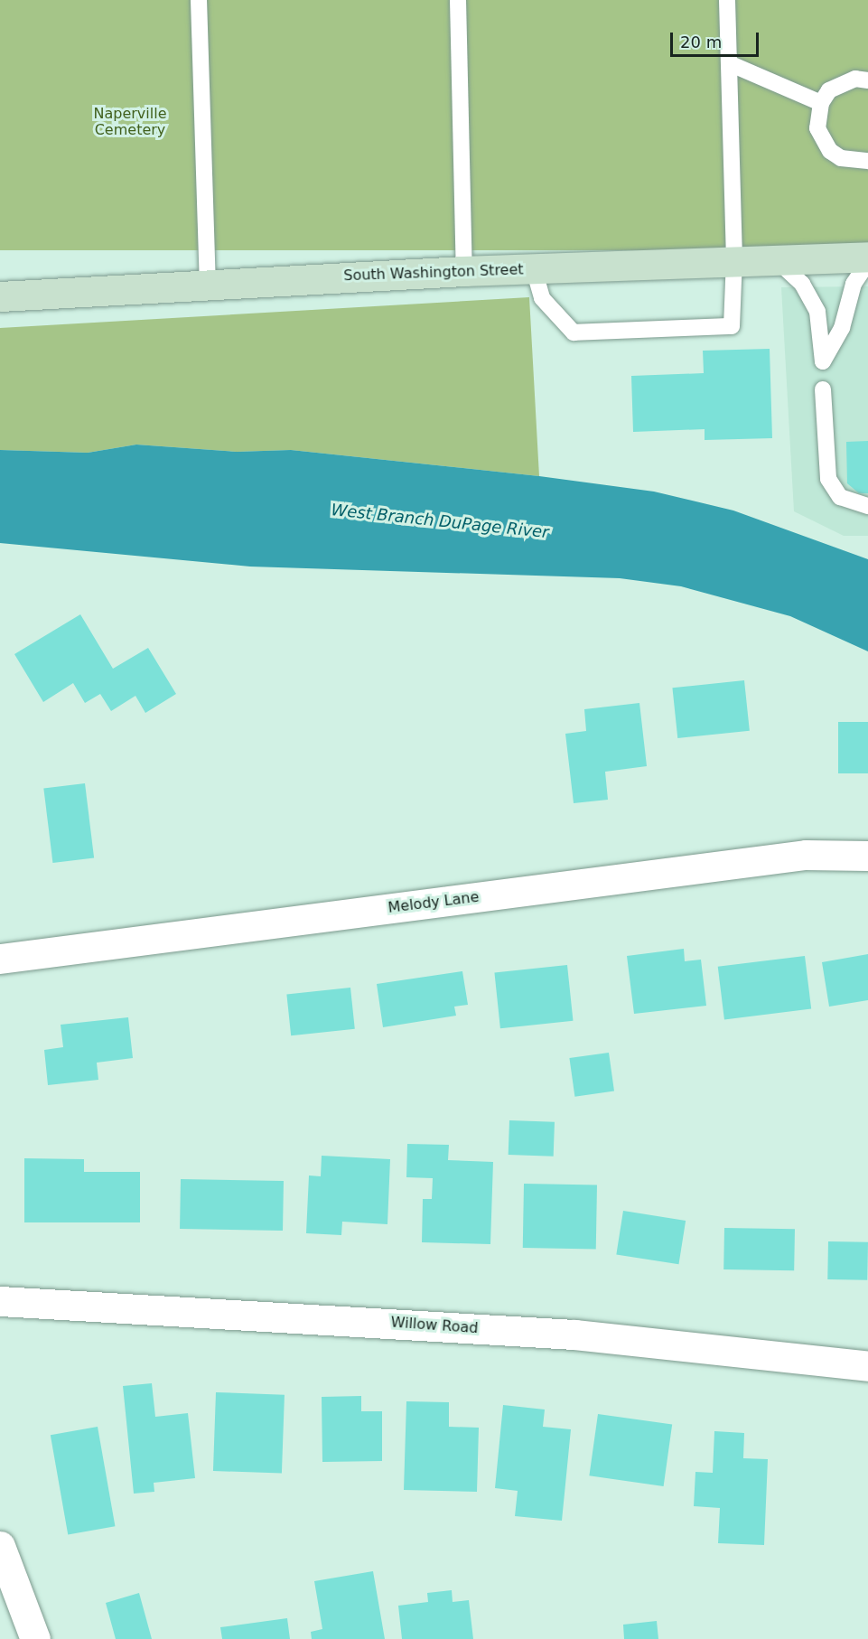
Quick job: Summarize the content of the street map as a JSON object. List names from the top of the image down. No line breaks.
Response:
{"streets":{"main road":["South Washington Street"],"street":["Melody Lane","Willow Road"]},"water":["West Branch DuPage River"],"parks":["Naperville Cemetery"],"scale_bar":"20 m"}
